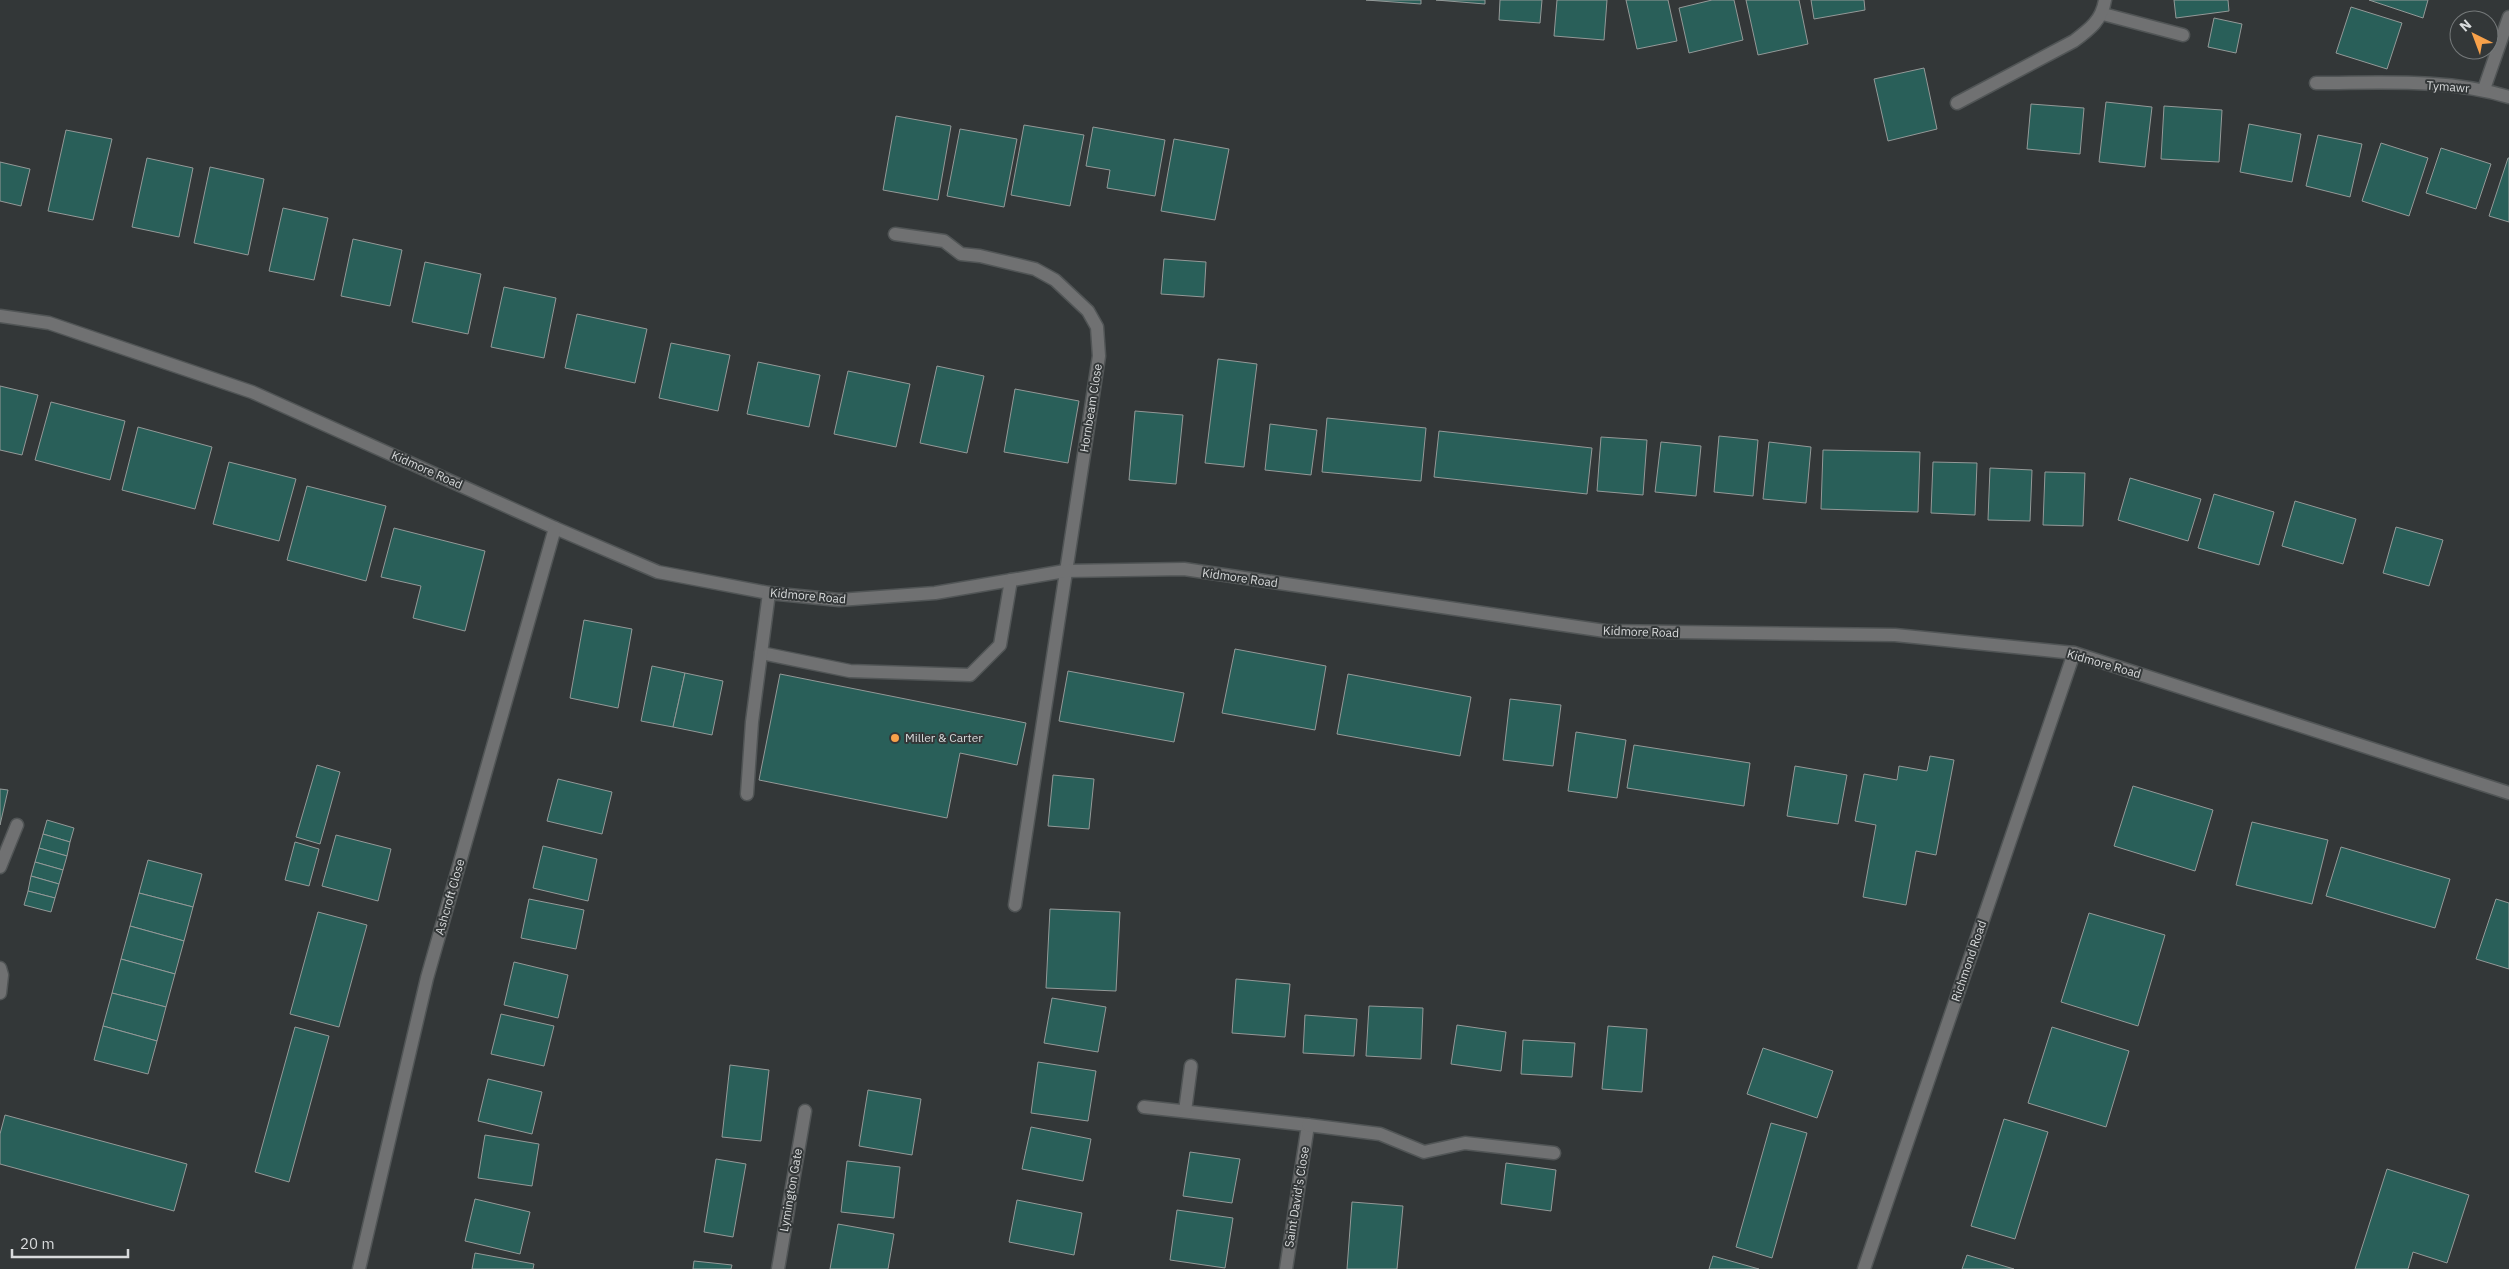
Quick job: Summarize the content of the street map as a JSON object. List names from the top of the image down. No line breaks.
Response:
{"streets":{"street":["Tymawr","Hornbeam Close","Kidmore Road","Ashcroft Close","Richmond Road","Lymington Gate","Saint David's Close"]},"crossings":[["Hornbeam Close","Kidmore Road"],["Kidmore Road","Ashcroft Close"],["Kidmore Road","Richmond Road"]],"places":["Miller & Carter"],"scale_bar":"20 m","north":"top left"}
